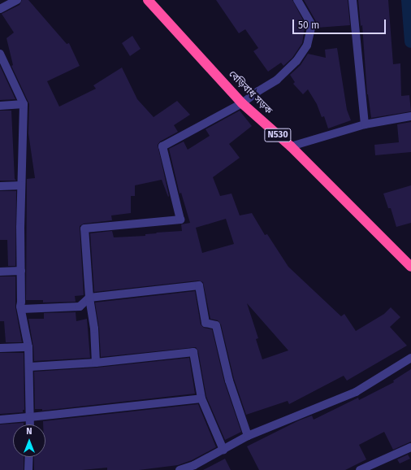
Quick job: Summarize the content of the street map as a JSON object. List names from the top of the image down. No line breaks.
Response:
{"streets":{"highway":["বেড়িবাধ সড়ক","N530"]},"scale_bar":"50 m","north":"top"}
